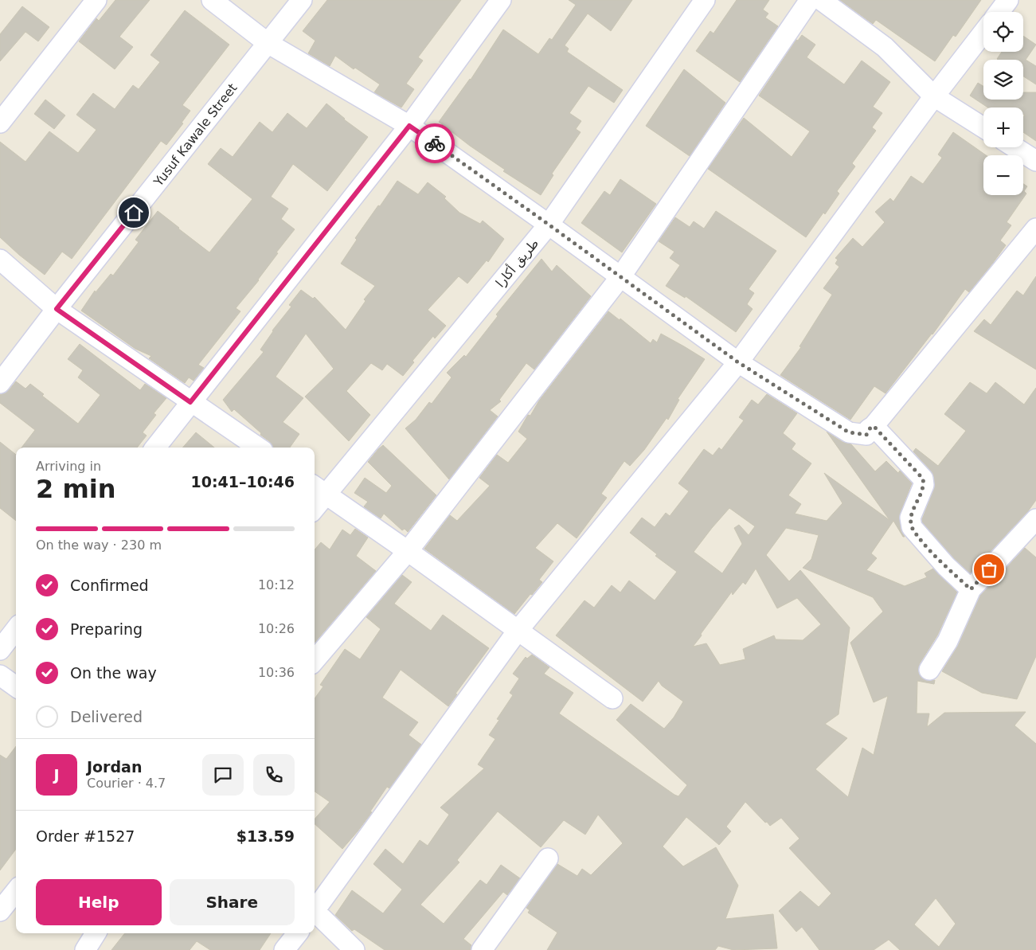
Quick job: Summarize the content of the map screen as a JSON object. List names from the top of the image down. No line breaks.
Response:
{"streets":{"street":["Yusuf Kawale Street","طريق أكارا"]},"page":{"map_buttons":["+","−"],"heading":["2 min","Arriving in","10:41–10:46"],"panel":["Jordan","Courier · 4.7","Order #1527","$13.59"],"bar":"On the way · 230 m","list":[["Confirmed","10:12"],["Preparing","10:26"],["On the way","10:36"],"Delivered"],"round":"J","buttons":["Help","Share"]}}
